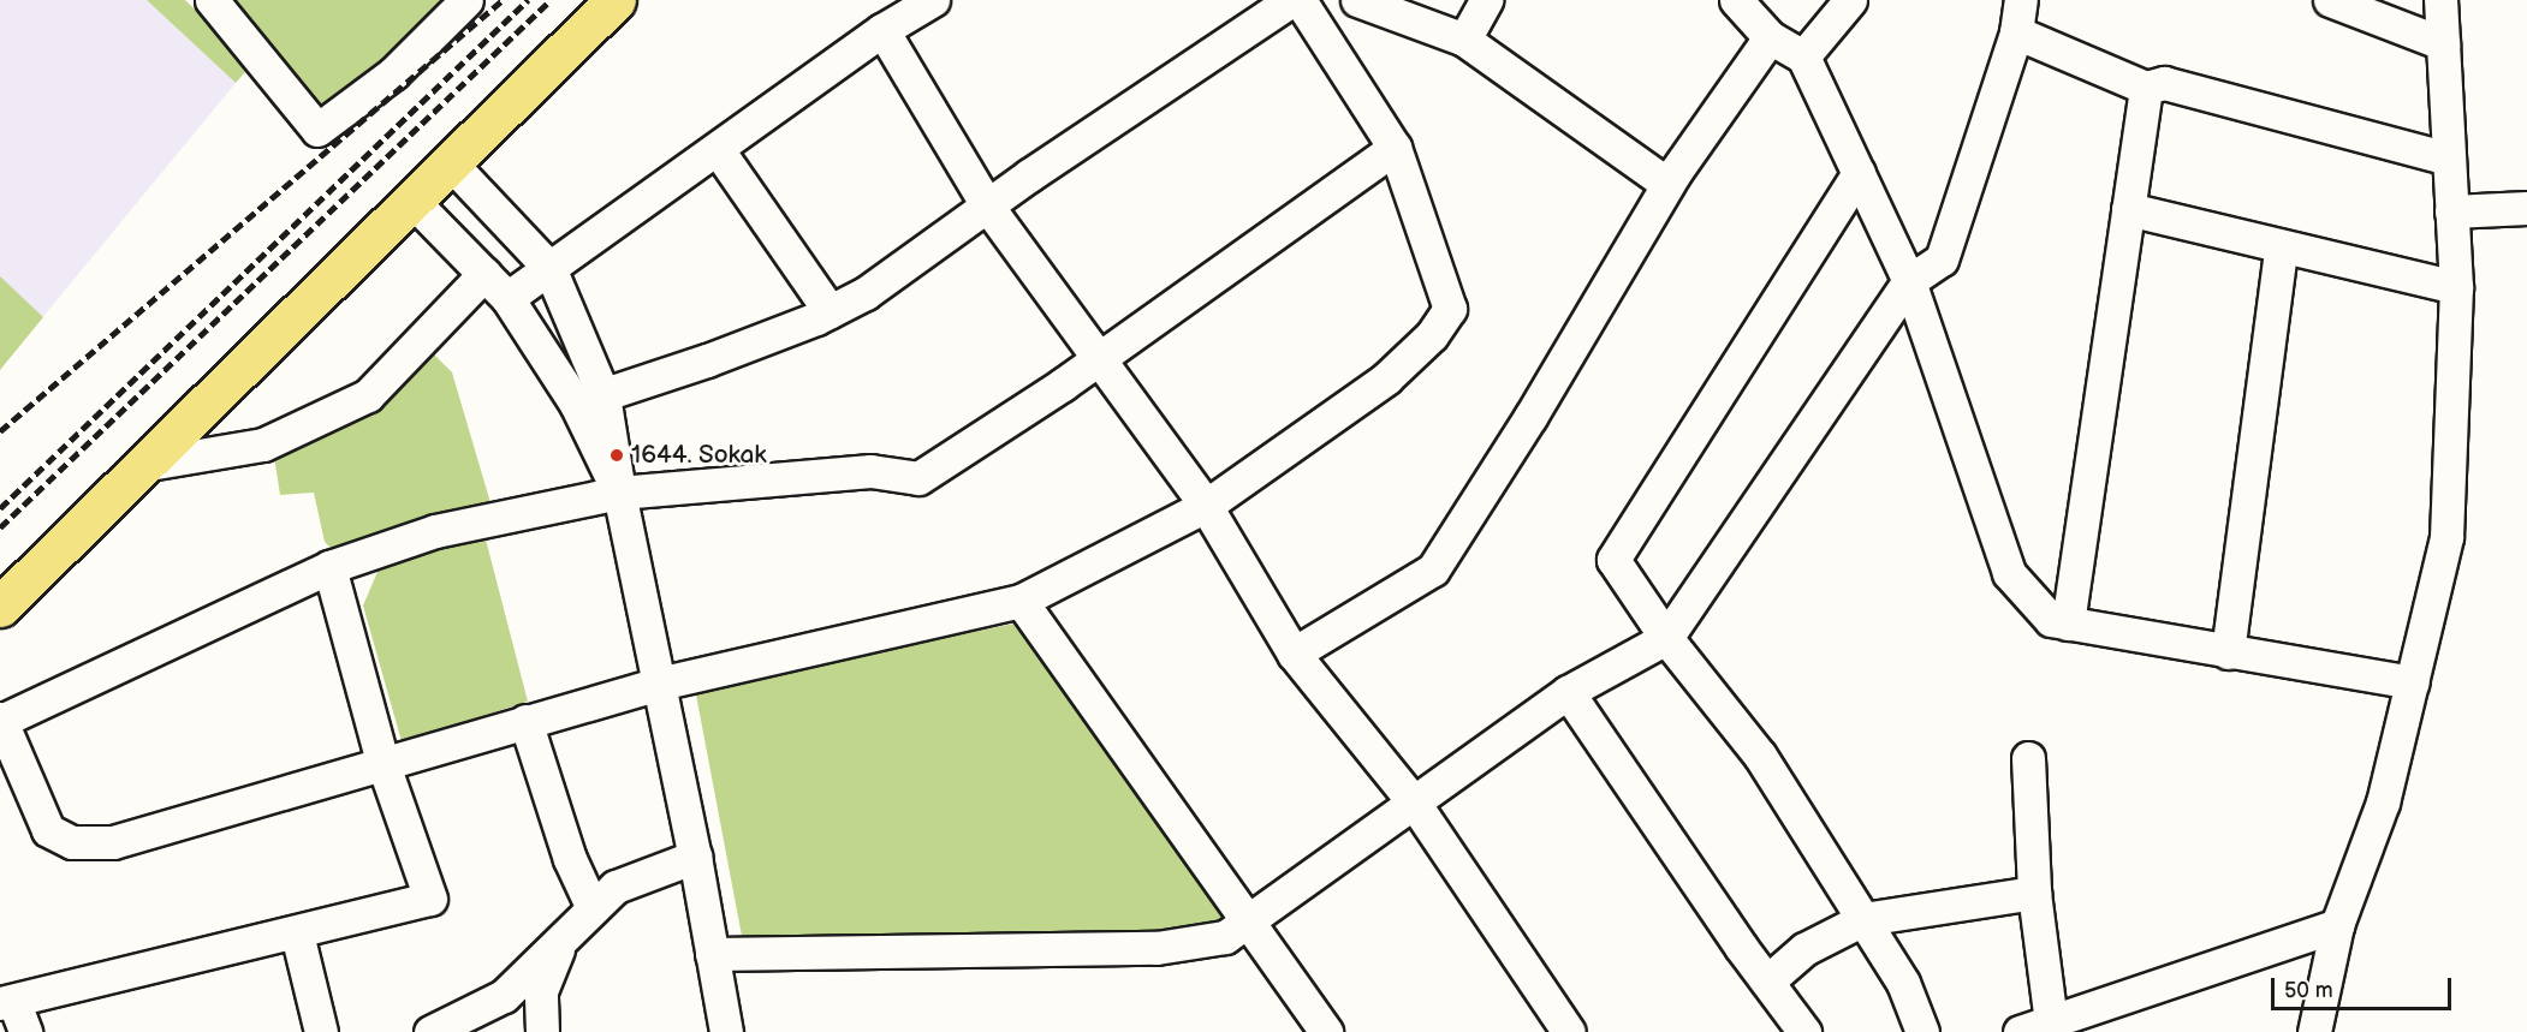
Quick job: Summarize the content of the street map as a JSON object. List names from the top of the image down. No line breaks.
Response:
{"places":["1644. Sokak"],"scale_bar":"50 m"}
